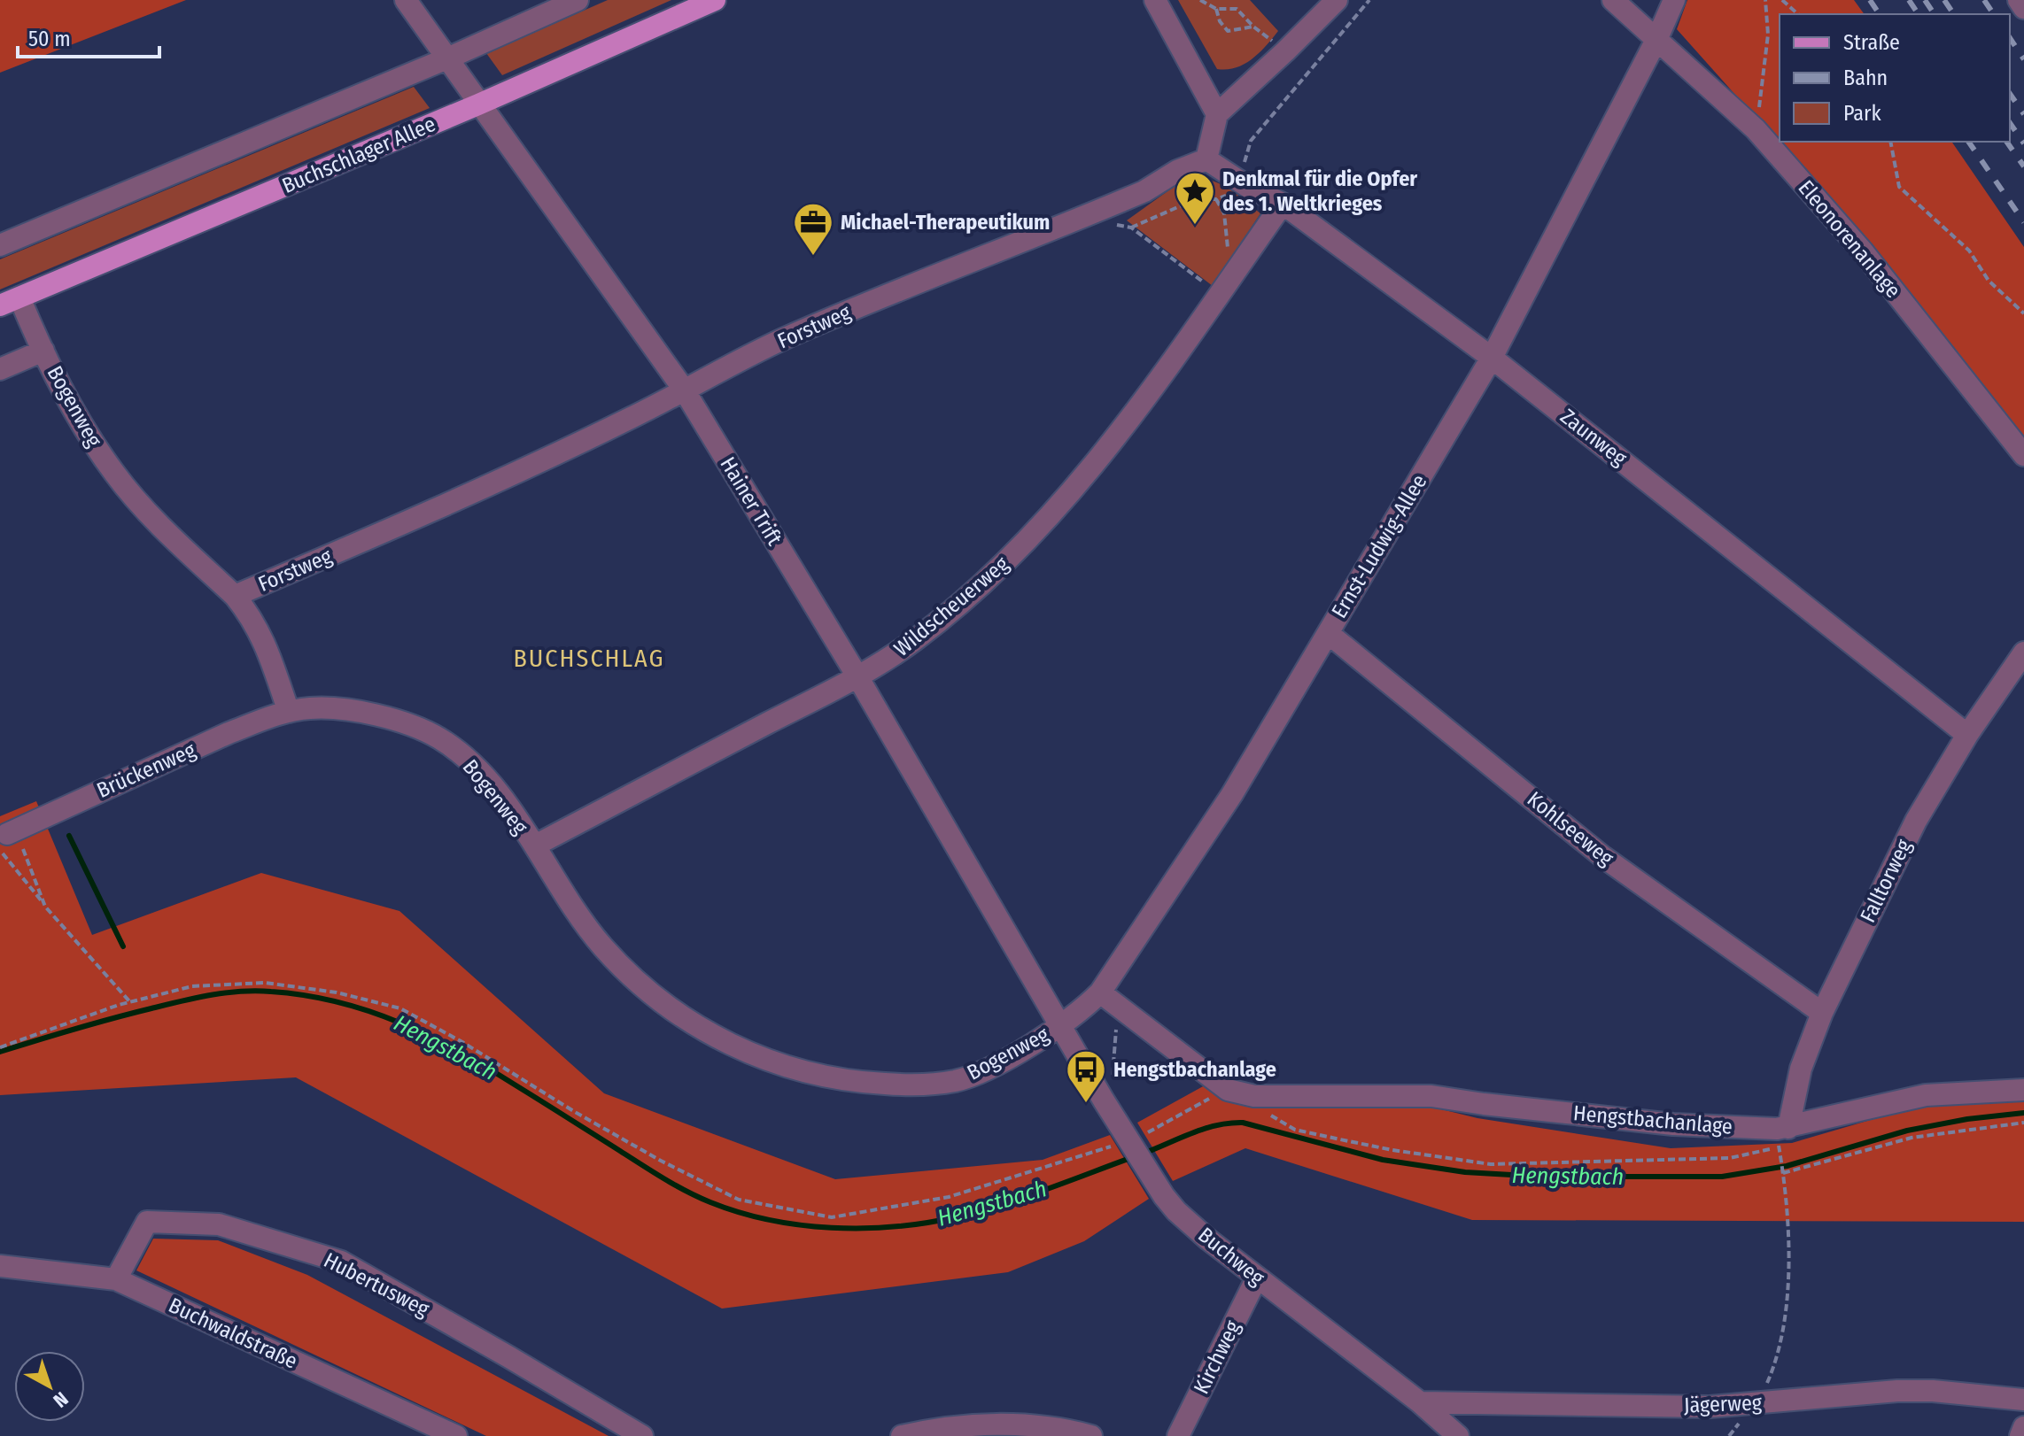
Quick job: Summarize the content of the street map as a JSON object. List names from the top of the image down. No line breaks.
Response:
{"streets":{"main road":["Buchschlager Allee"],"street":["Eleonorenanlage","Forstweg","Bogenweg","Zaunweg","Hainer Trift","Ernst-Ludwig-Allee","Wildscheuerweg","Brückenweg","Kohlseeweg","Falltorweg","Hengstbachanlage","Buchweg","Hubertusweg","Buchwaldstraße","Kirchweg","Jägerweg"]},"crossings":[["Buchschlager Allee","Bogenweg"],["Buchschlager Allee","Hainer Trift"],["Eleonorenanlage","Ernst-Ludwig-Allee"],["Forstweg","Bogenweg"],["Forstweg","Zaunweg"],["Forstweg","Hainer Trift"],["Bogenweg","Hainer Trift"],["Bogenweg","Ernst-Ludwig-Allee"],["Bogenweg","Wildscheuerweg"],["Bogenweg","Brückenweg"],["Bogenweg","Buchweg"],["Zaunweg","Ernst-Ludwig-Allee"],["Zaunweg","Wildscheuerweg"],["Zaunweg","Falltorweg"],["Hainer Trift","Ernst-Ludwig-Allee"],["Hainer Trift","Wildscheuerweg"],["Hainer Trift","Buchweg"],["Ernst-Ludwig-Allee","Kohlseeweg"],["Ernst-Ludwig-Allee","Hengstbachanlage"],["Ernst-Ludwig-Allee","Buchweg"],["Kohlseeweg","Falltorweg"],["Falltorweg","Hengstbachanlage"],["Buchweg","Kirchweg"],["Buchweg","Jägerweg"],["Hubertusweg","Buchwaldstraße"]],"districts":["BUCHSCHLAG"],"water":["Hengstbach"],"places":{"place":["Denkmal für die Opfer des 1. Weltkrieges"],"office":["Michael-Therapeutikum"],"bus stop":["Hengstbachanlage"]},"legend":["Straße","Bahn","Park"],"scale_bar":"50 m","north":"bottom right"}
